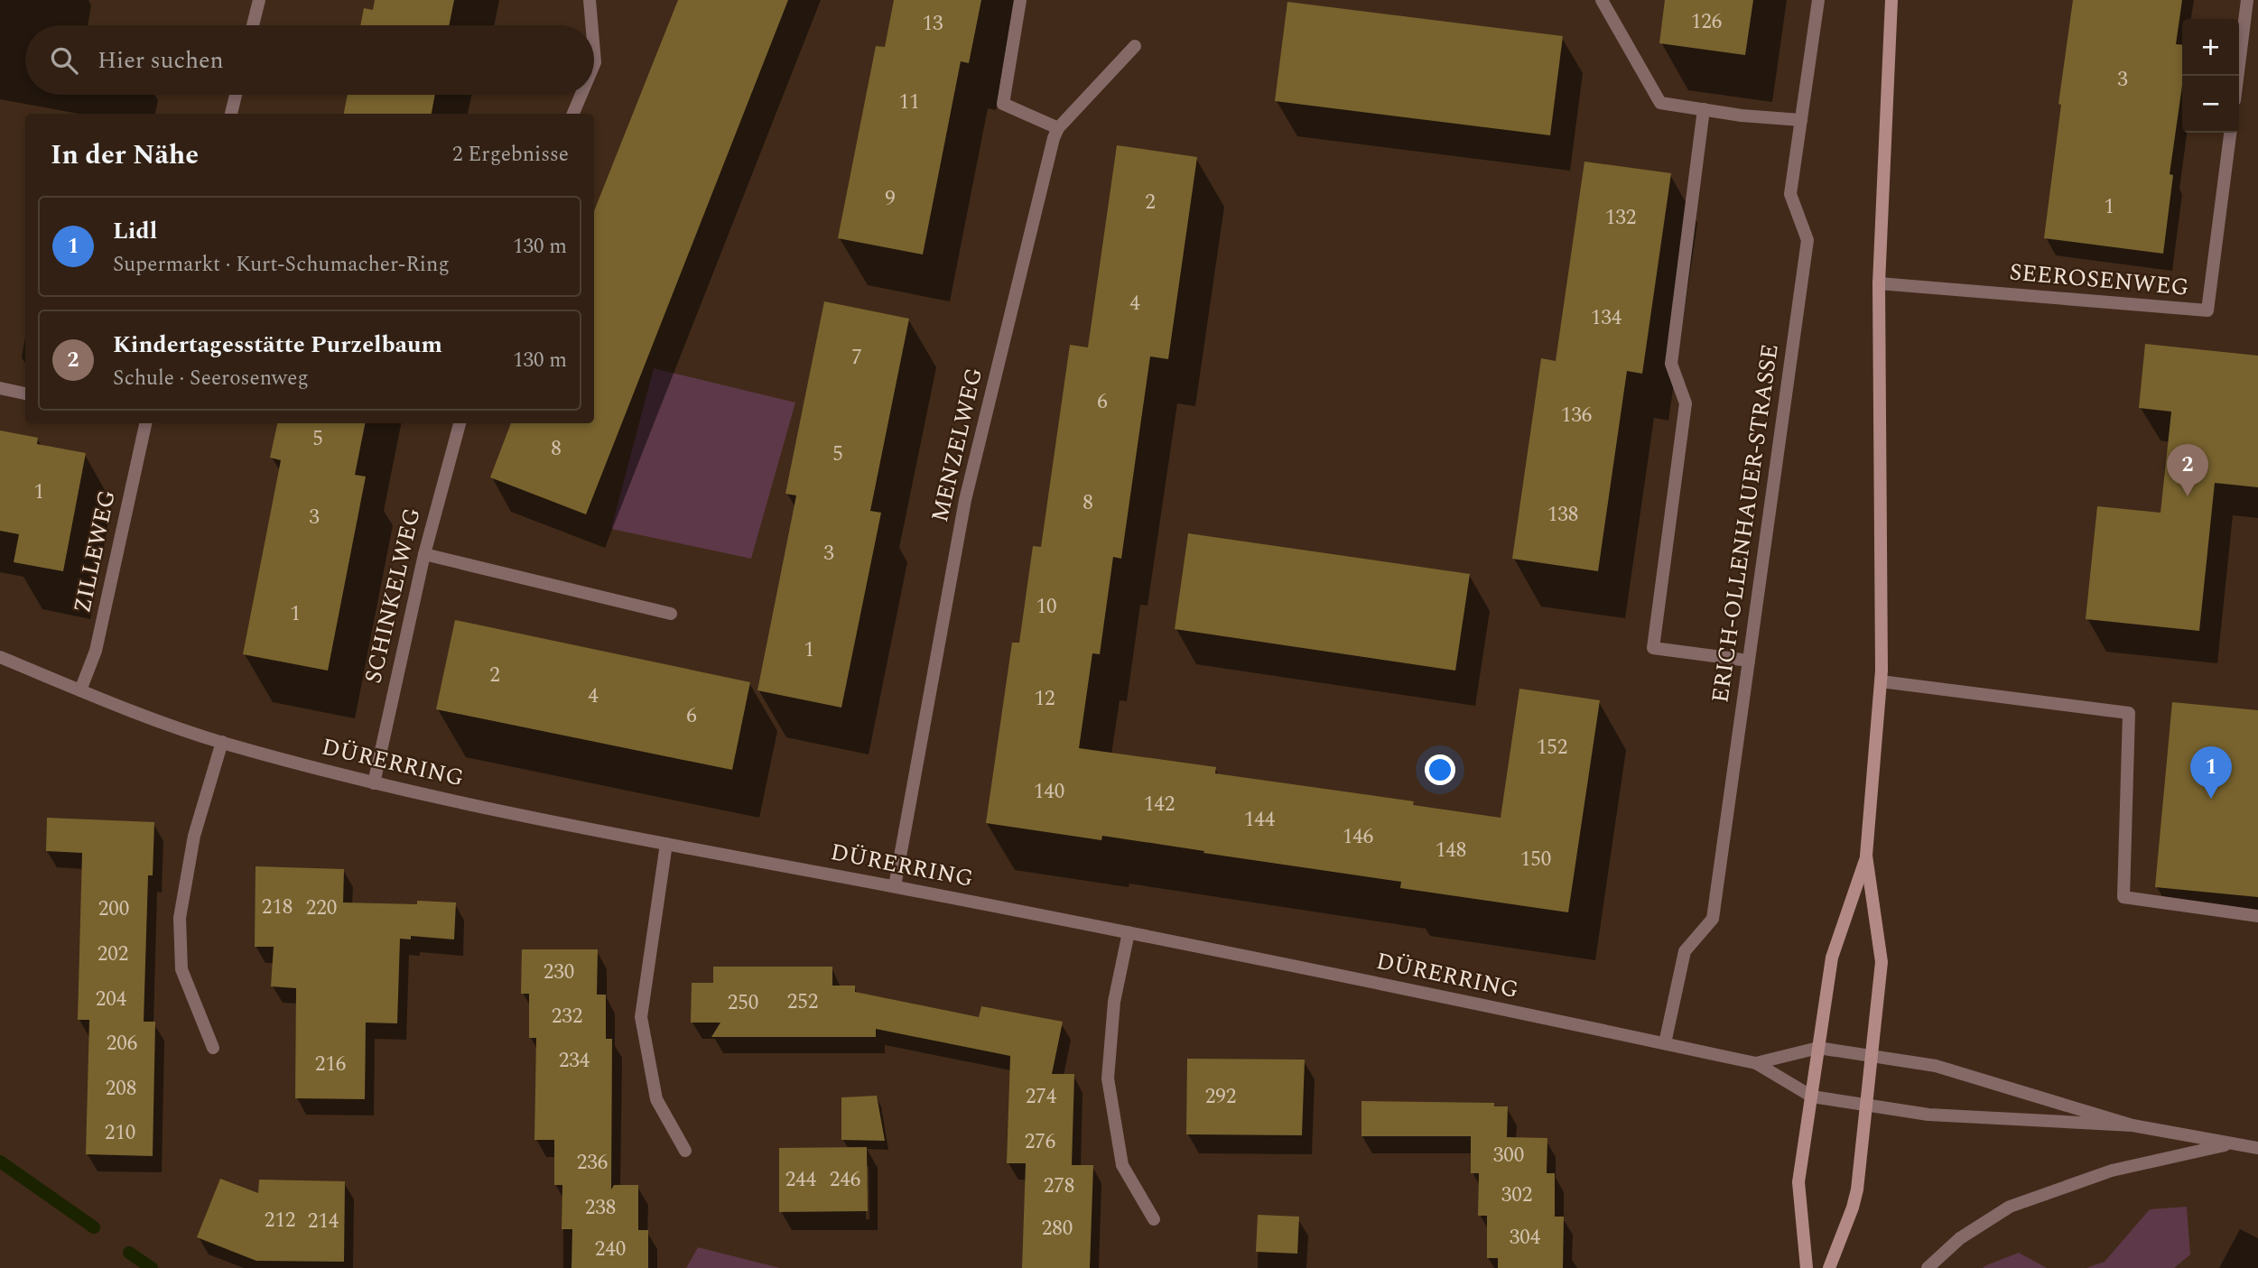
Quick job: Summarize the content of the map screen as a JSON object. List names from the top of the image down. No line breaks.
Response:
{"streets":{"street":["SEEROSENWEG","MENZELWEG","ERICH-OLLENHAUER-STRASSE","ZILLEWEG","SCHINKELWEG","DÜRERRING"]},"crossings":[["MENZELWEG","DÜRERRING"],["ERICH-OLLENHAUER-STRASSE","DÜRERRING"],["ZILLEWEG","DÜRERRING"],["SCHINKELWEG","DÜRERRING"]],"house_numbers":["126","13","3","11","9","2","1","132","4","134","7","6","136","5","8","5","1","8","138","3","3","10","1","1","2","4","12","6","152","140","142","144","146","148","150","218","220","200","202","230","204","252","250","232","206","234","216","208","274","292","210","276","300","236","244","246","278","302","238","212","214","280","304","240"],"page":{"map_buttons":["+","−"],"search":"Hier suchen","heading":["In der Nähe","2 Ergebnisse"],"list":[{"mark":"1","name":"Lidl","note":"Supermarkt · Kurt-Schumacher-Ring","value":"130 m"},{"mark":"2","name":"Kindertagesstätte Purzelbaum","note":"Schule · Seerosenweg","value":"130 m"}],"pins":["2","1"]}}
